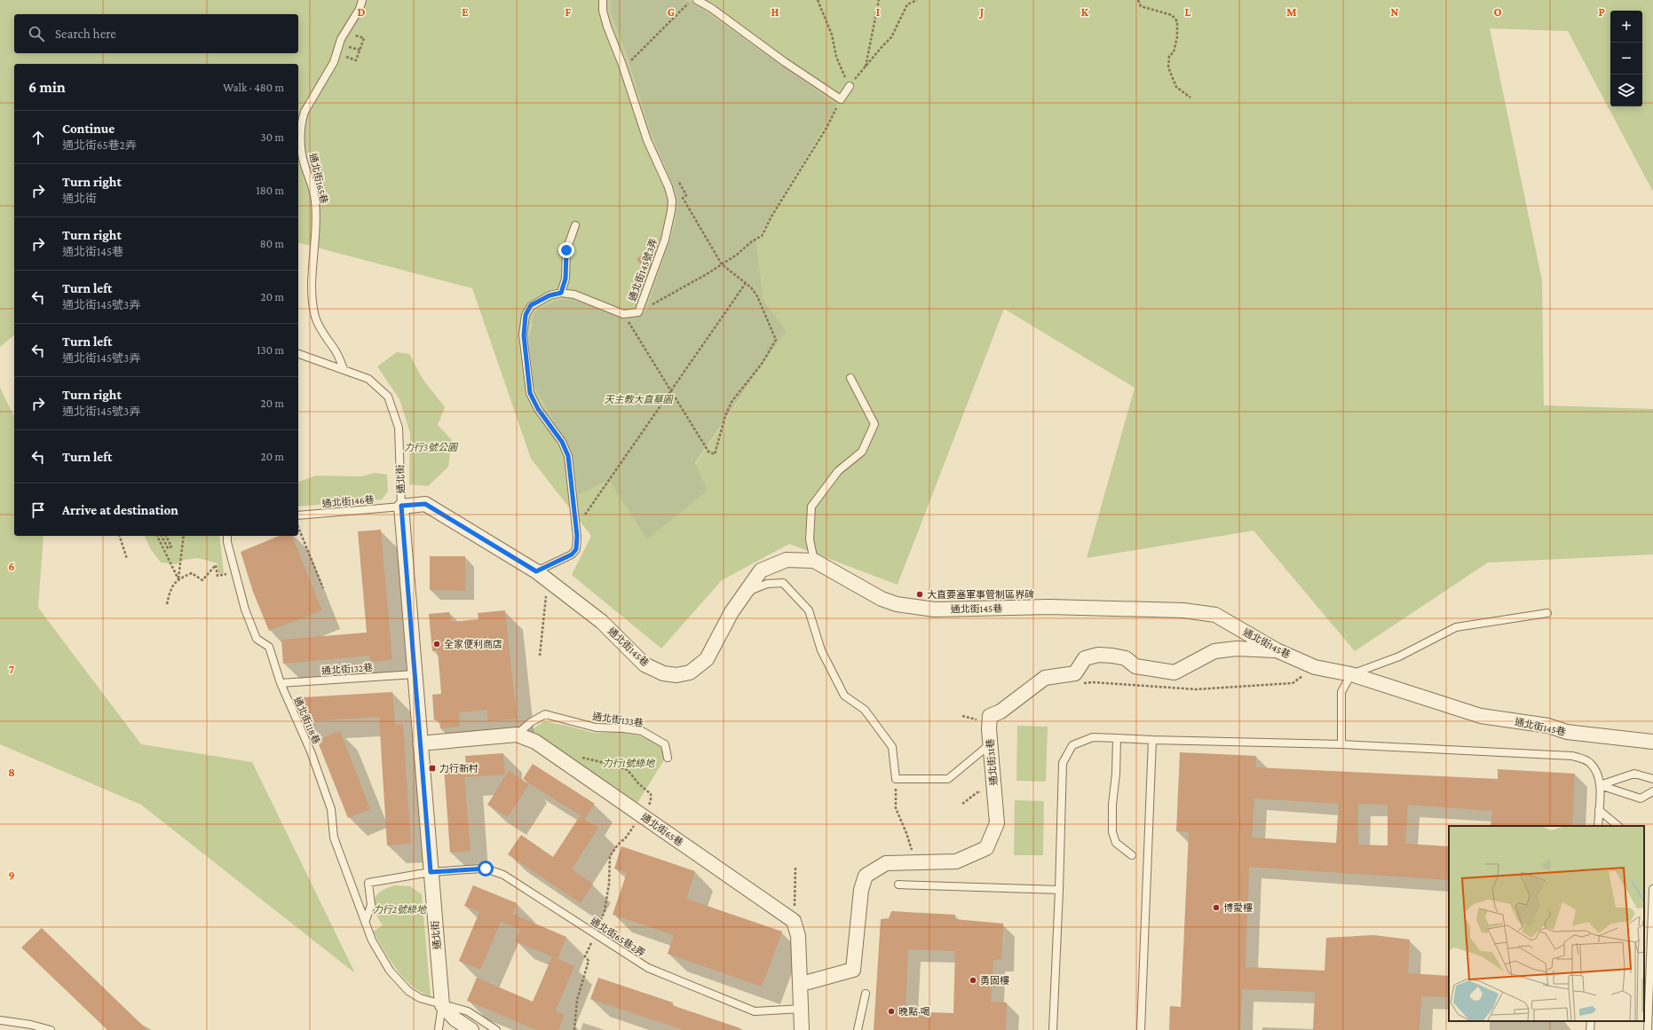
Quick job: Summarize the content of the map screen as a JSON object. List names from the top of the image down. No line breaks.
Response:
{"streets":{"street":["通北街","通北街145巷","通北街31巷","通北街65巷"],"lane":["通北街165巷","通北街145號3弄","通北街146巷","通北街132巷","通北街133巷","通北街118巷","通北街65巷2弄"]},"crossings":[["通北街165巷","通北街"],["通北街145號3弄","通北街145巷"],["通北街","通北街146巷"],["通北街","通北街145巷"],["通北街","通北街132巷"],["通北街","通北街118巷"],["通北街","通北街65巷"],["通北街","通北街65巷2弄"],["通北街146巷","通北街145巷"],["通北街145巷","通北街31巷"],["通北街132巷","通北街118巷"],["通北街133巷","通北街65巷"]],"parks":["天主教大直墓園","力行3號公園","力行1號綠地","力行2號綠地"],"places":{"other":["大直要塞軍事管制區界碑","全家便利商店","博愛樓","勇固樓","晚點·喝"],"transit":["力行新村"]},"page":{"map_buttons":["+","−"],"search":"Search here","heading":["6 min","Walk · 480 m"],"list":[["Continue","通北街65巷2弄","30 m"],["Turn right","通北街","180 m"],["Turn right","通北街145巷","80 m"],["Turn left","通北街145號3弄","20 m"],["Turn left","通北街145號3弄","130 m"],["Turn right","通北街145號3弄","20 m"],["Turn left","20 m"],"Arrive at destination"]},"grid":{"columns":["D","E","F","G","H","I","J","K","L","M","N","O","P"],"rows":["6","7","8","9"]}}
